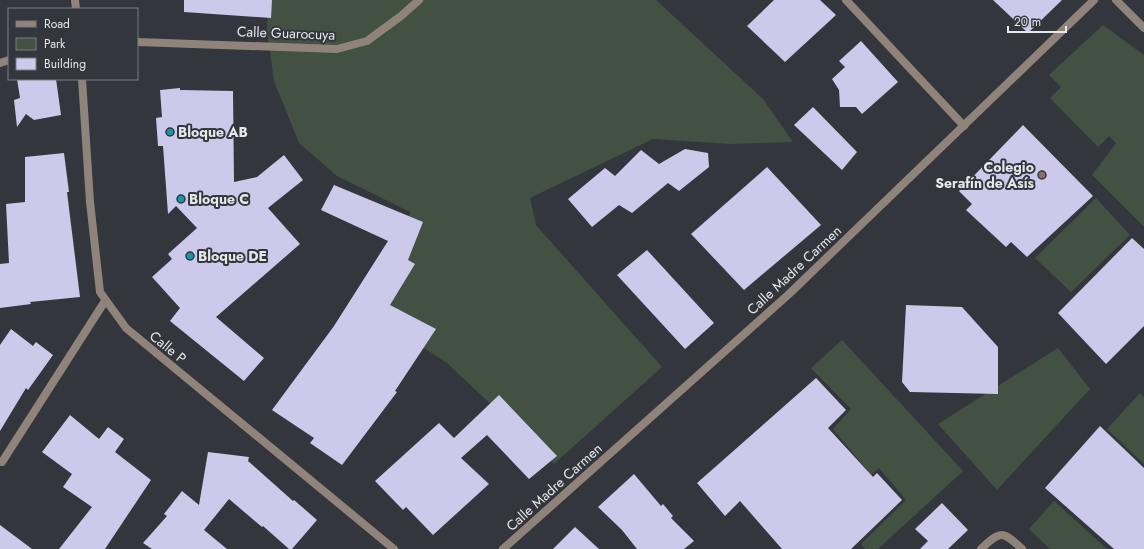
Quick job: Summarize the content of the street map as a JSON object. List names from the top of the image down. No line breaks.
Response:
{"streets":{"street":["Calle Guarocuya","Calle Madre Carmen","Calle P"]},"places":["Bloque AB","Colegio Serafín de Asís","Bloque C","Bloque DE"],"legend":["Road","Park","Building"],"scale_bar":"20 m"}
